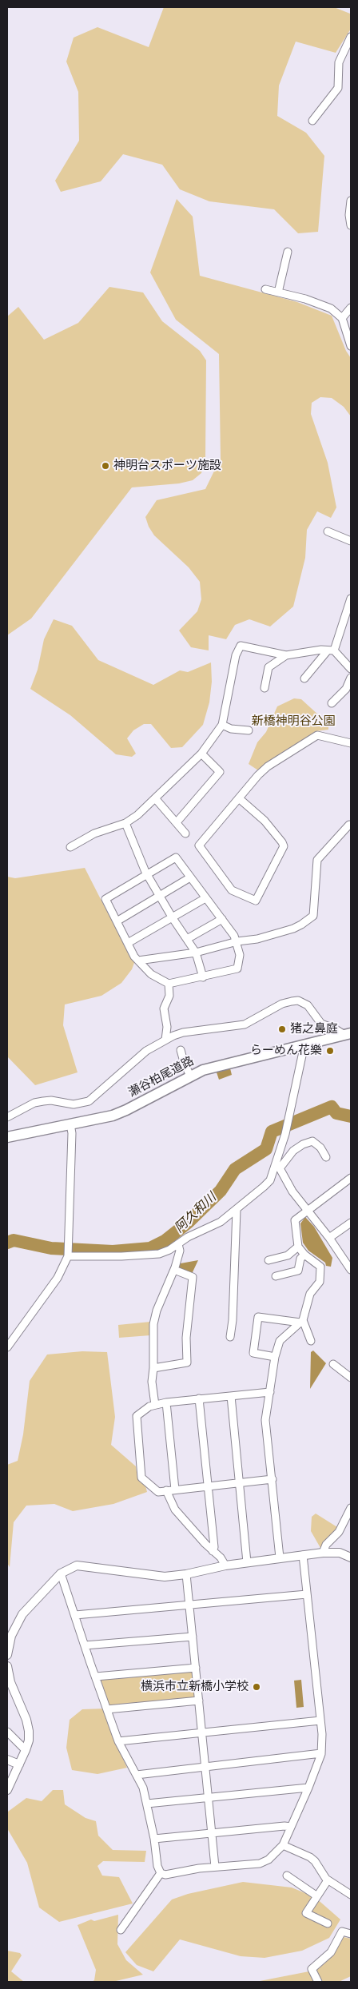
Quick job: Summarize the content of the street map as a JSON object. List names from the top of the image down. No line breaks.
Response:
{"streets":{"main road":["瀬谷柏尾道路"]},"water":["阿久和川"],"parks":["新橋神明谷公園"],"places":["神明台スポーツ施設","猪之鼻庭","らーめん花樂","横浜市立新橋小学校"]}
